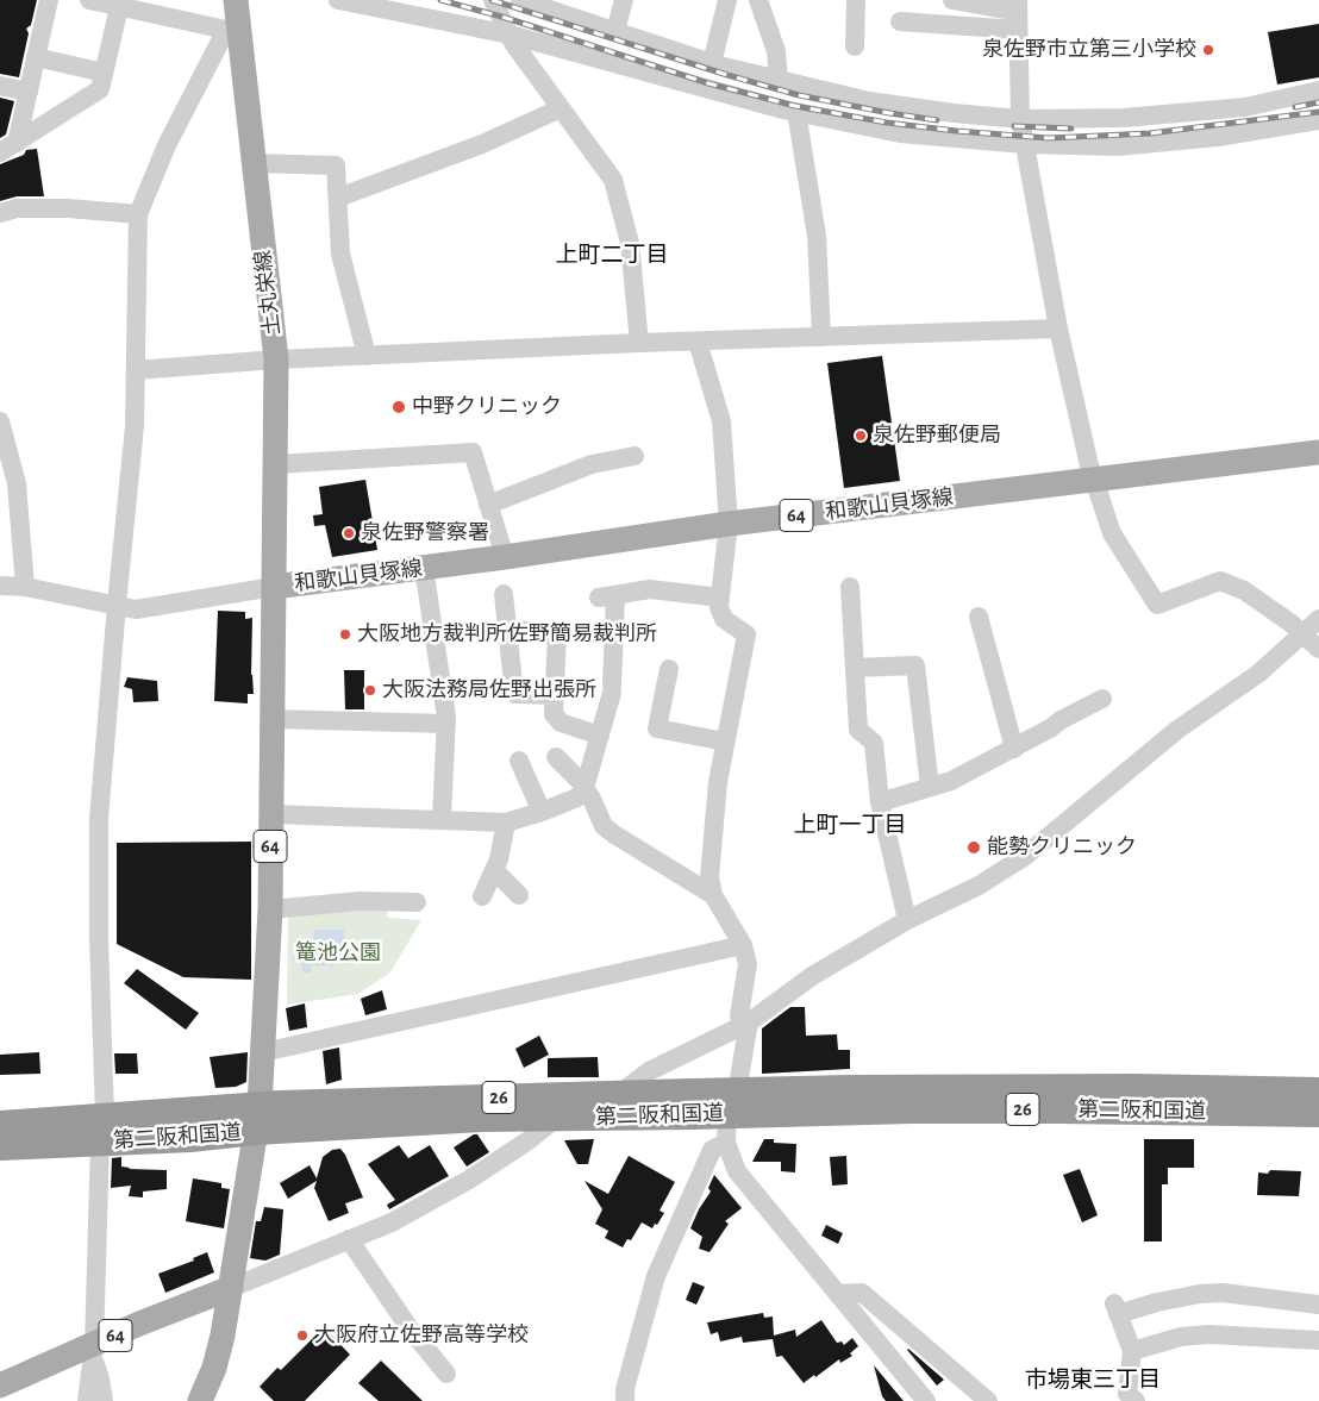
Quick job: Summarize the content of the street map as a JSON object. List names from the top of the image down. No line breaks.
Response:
{"streets":{"highway":["26","第二阪和国道"],"main road":["土丸栄線","和歌山貝塚線","64"]},"crossings":[["土丸栄線","和歌山貝塚線"],["和歌山貝塚線","64"],["和歌山貝塚線","第二阪和国道"]],"districts":["上町二丁目","上町一丁目","市場東三丁目"],"parks":["篭池公園"],"places":["泉佐野市立第三小学校","中野クリニック","泉佐野郵便局","泉佐野警察署","大阪地方裁判所佐野簡易裁判所","大阪法務局佐野出張所","能勢クリニック","大阪府立佐野高等学校"]}
